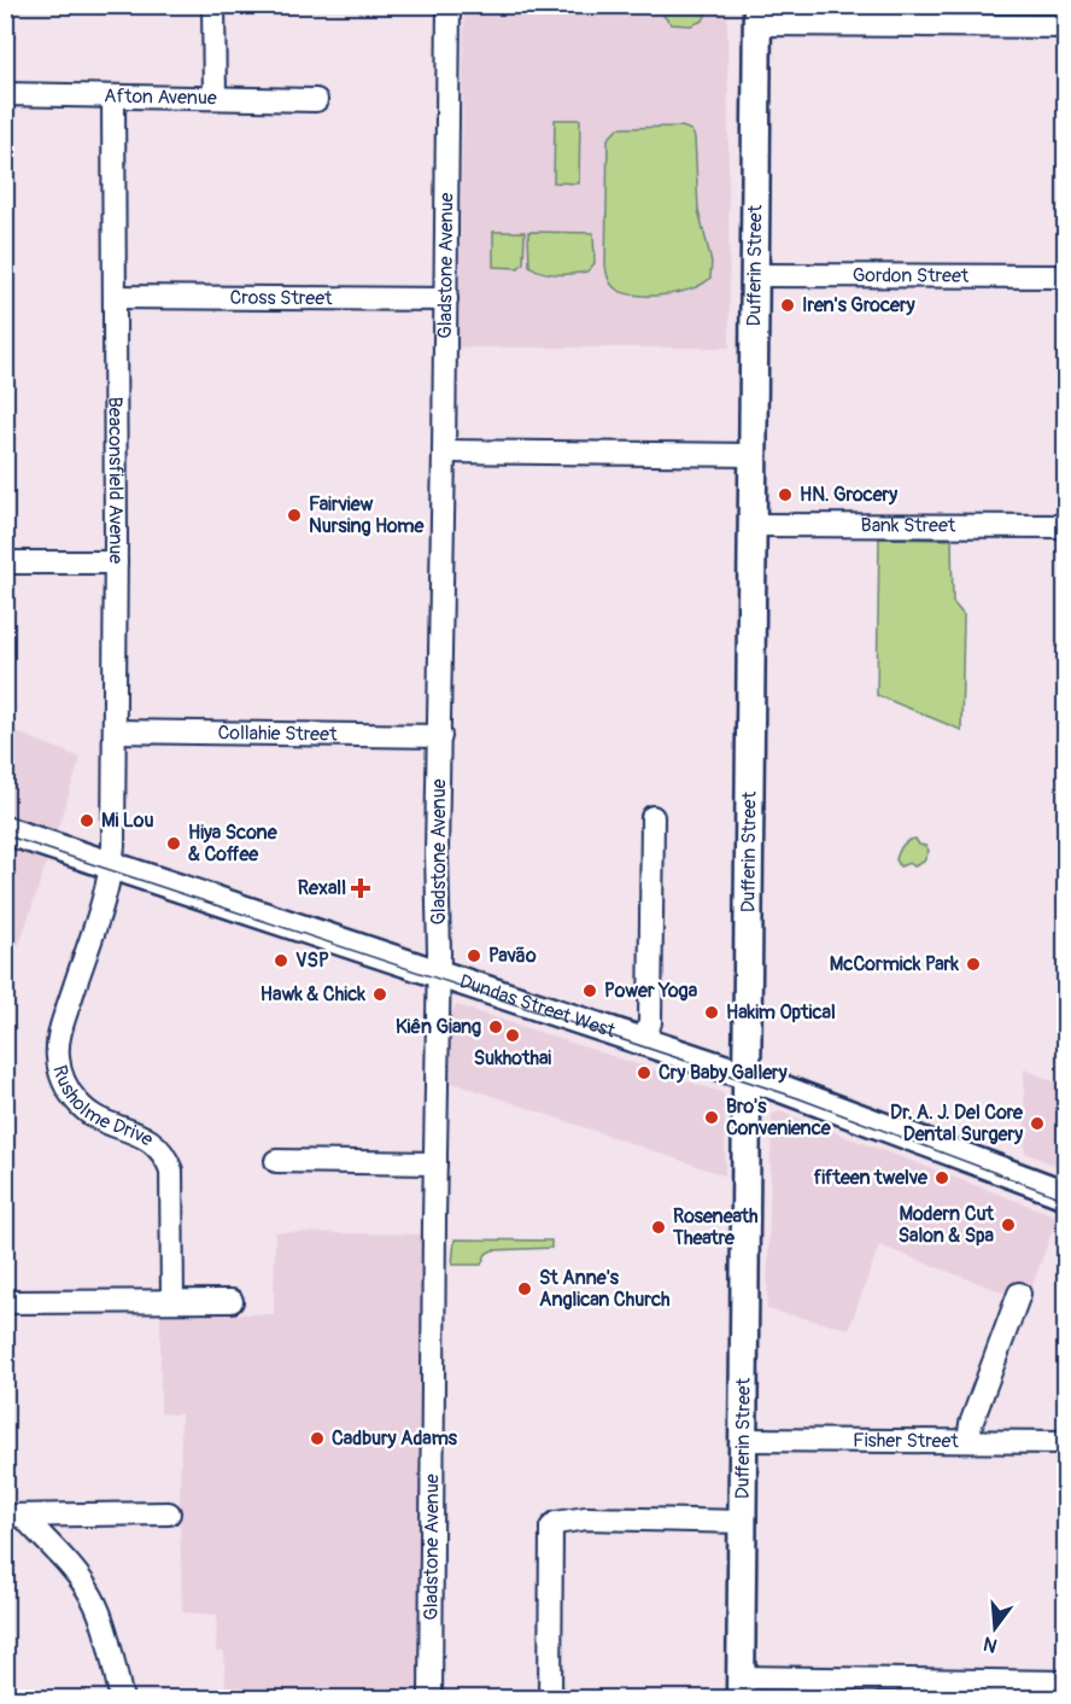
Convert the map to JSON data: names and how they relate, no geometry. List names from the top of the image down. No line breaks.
{"streets":{"main road":["Dufferin Street","Dundas Street West"],"street":["Afton Avenue","Gladstone Avenue","Gordon Street","Cross Street","Beaconsfield Avenue","Bank Street","Collahie Street","Rusholme Drive","Fisher Street"]},"crossings":[["Afton Avenue","Beaconsfield Avenue"],["Gladstone Avenue","Cross Street"],["Gladstone Avenue","Collahie Street"],["Gladstone Avenue","Dundas Street West"],["Dufferin Street","Gordon Street"],["Dufferin Street","Bank Street"],["Dufferin Street","Dundas Street West"],["Dufferin Street","Fisher Street"],["Cross Street","Beaconsfield Avenue"],["Beaconsfield Avenue","Collahie Street"],["Beaconsfield Avenue","Dundas Street West"],["Beaconsfield Avenue","Rusholme Drive"],["Dundas Street West","Rusholme Drive"]],"places":{"other":["Iren's Grocery","HN. Grocery","Fairview Nursing Home","Mi Lou","Hiya Scone & Coffee","Pavão","VSP","McCormick Park","Power Yoga","Hawk & Chick","Hakim Optical","Kiên Giang","Sukhothai","Cry Baby Gallery","Bro's Convenience","Dr. A. J. Del Core Dental Surgery","fifteen twelve","Modern Cut Salon & Spa","Roseneath Theatre","St Anne's Anglican Church","Cadbury Adams"],"health":["Rexall"]},"north":"bottom"}
